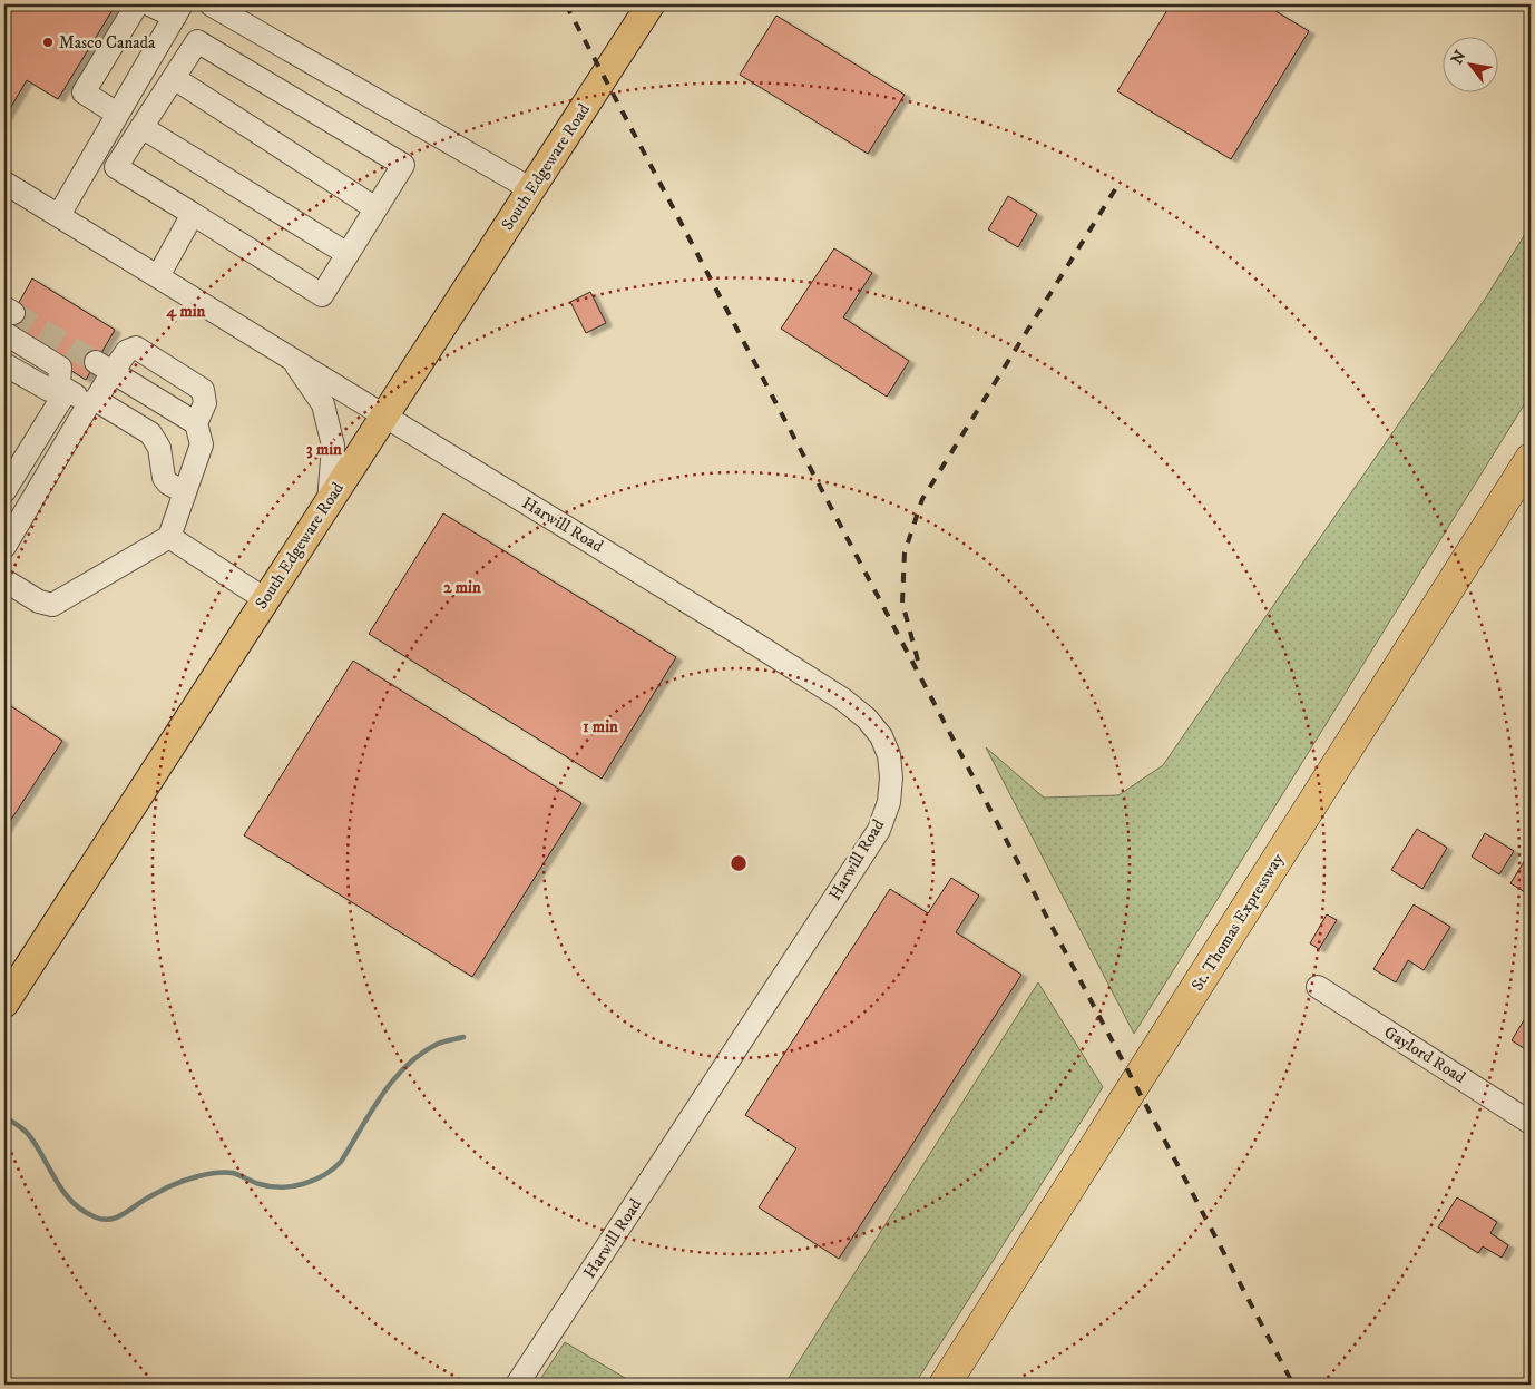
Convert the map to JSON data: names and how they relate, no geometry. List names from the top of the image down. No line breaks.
{"streets":{"highway":["St. Thomas Expressway"],"main road":["South Edgeware Road"],"street":["Harwill Road","Gaylord Road"]},"crossings":[["South Edgeware Road","Harwill Road"]],"places":["Masco Canada"],"north":"top left","rings":["4 min","3 min","2 min","1 min"]}
